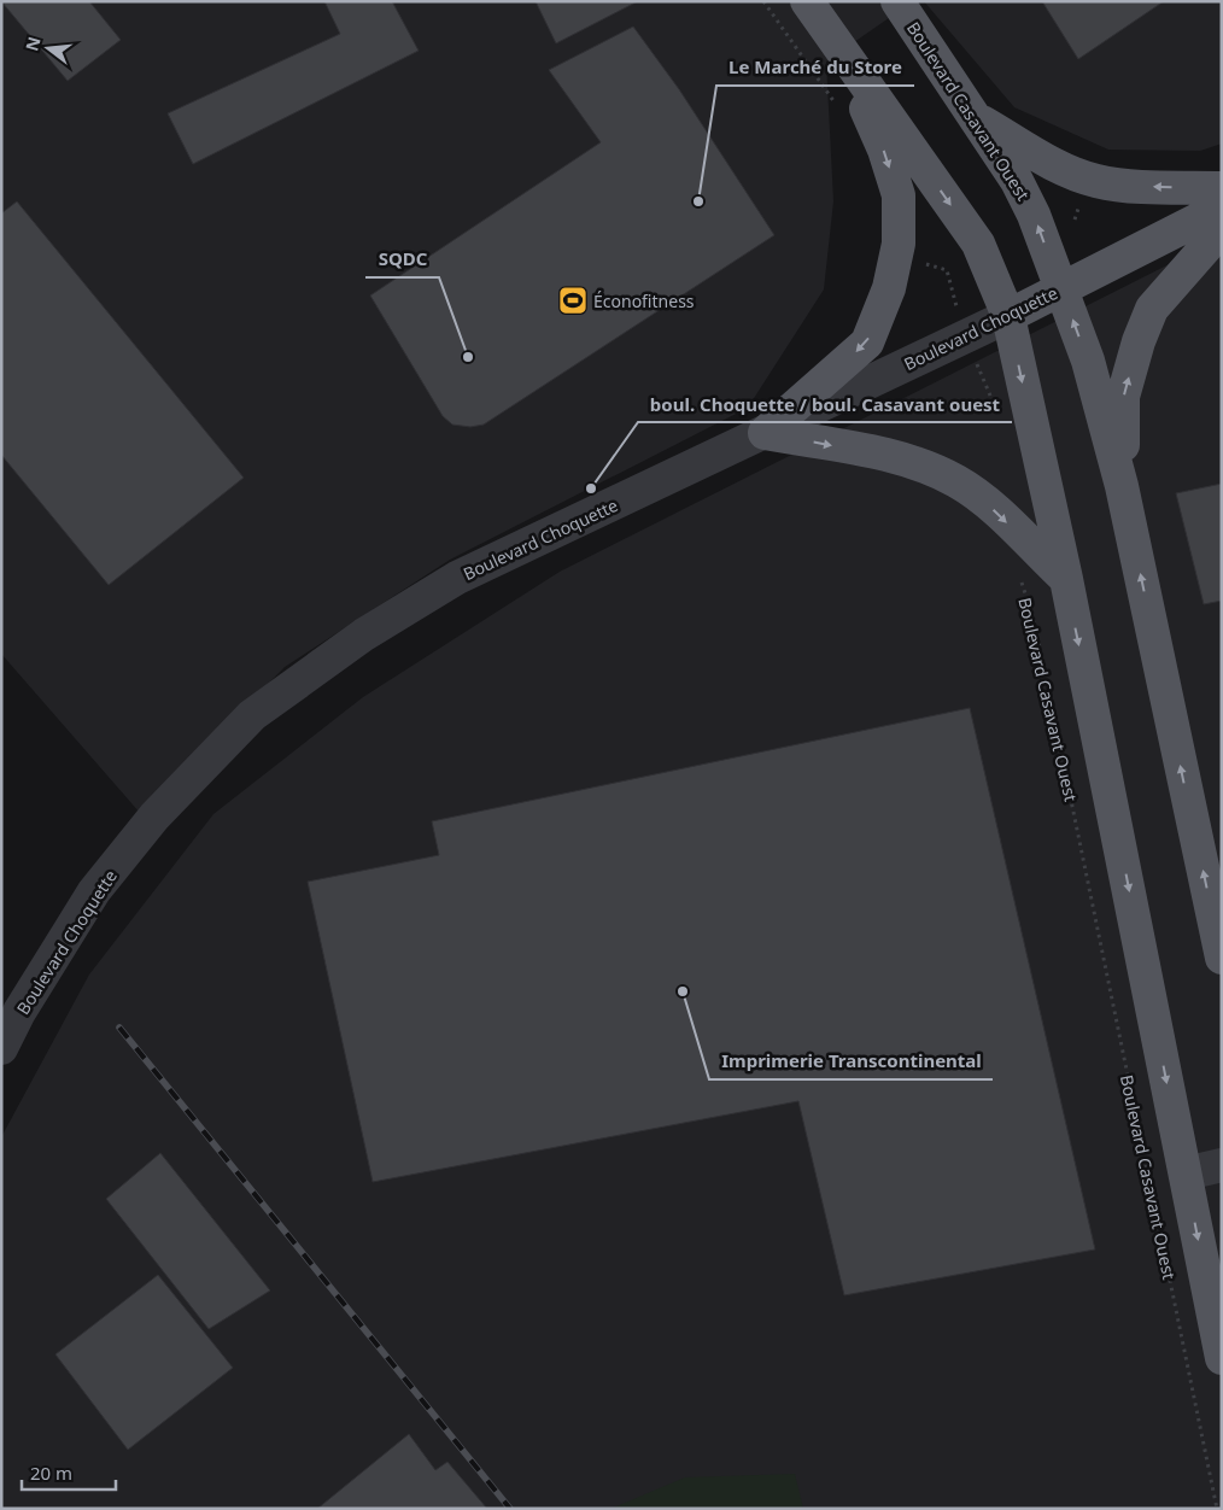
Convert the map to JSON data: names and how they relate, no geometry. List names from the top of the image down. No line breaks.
{"streets":{"main road":["Boulevard Casavant Ouest","Boulevard Choquette"]},"crossings":[["Boulevard Casavant Ouest","Boulevard Choquette"]],"places":{"other":["Le Marché du Store","SQDC","boul. Choquette / boul. Casavant ouest","Imprimerie Transcontinental"],"sports":["Éconofitness"]},"scale_bar":"20 m","north":"left"}
